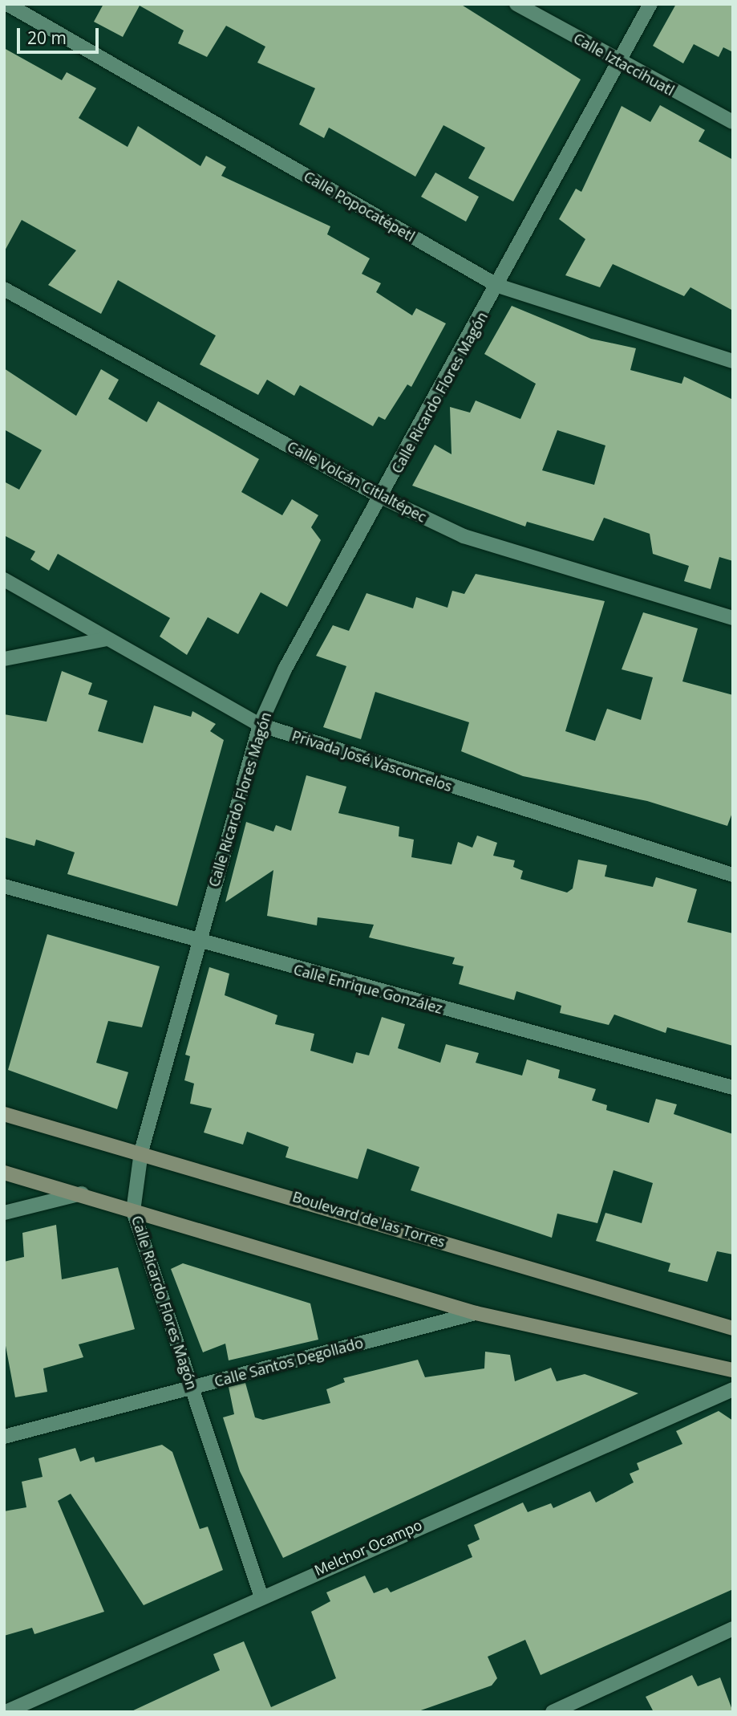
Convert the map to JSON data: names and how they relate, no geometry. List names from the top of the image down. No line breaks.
{"streets":{"street":["Calle Iztaccihuatl","Calle Popocatépetl","Calle Ricardo Flores Magón","Calle Volcán Citlaltépec","Privada José Vasconcelos","Calle Enrique González","Boulevard de las Torres","Calle Santos Degollado","Melchor Ocampo"]},"crossings":[["Calle Iztaccihuatl","Calle Ricardo Flores Magón"],["Calle Popocatépetl","Calle Ricardo Flores Magón"],["Calle Ricardo Flores Magón","Calle Volcán Citlaltépec"],["Calle Ricardo Flores Magón","Privada José Vasconcelos"],["Calle Ricardo Flores Magón","Calle Enrique González"],["Calle Ricardo Flores Magón","Boulevard de las Torres"],["Calle Ricardo Flores Magón","Calle Santos Degollado"],["Calle Ricardo Flores Magón","Melchor Ocampo"]],"scale_bar":"20 m"}
